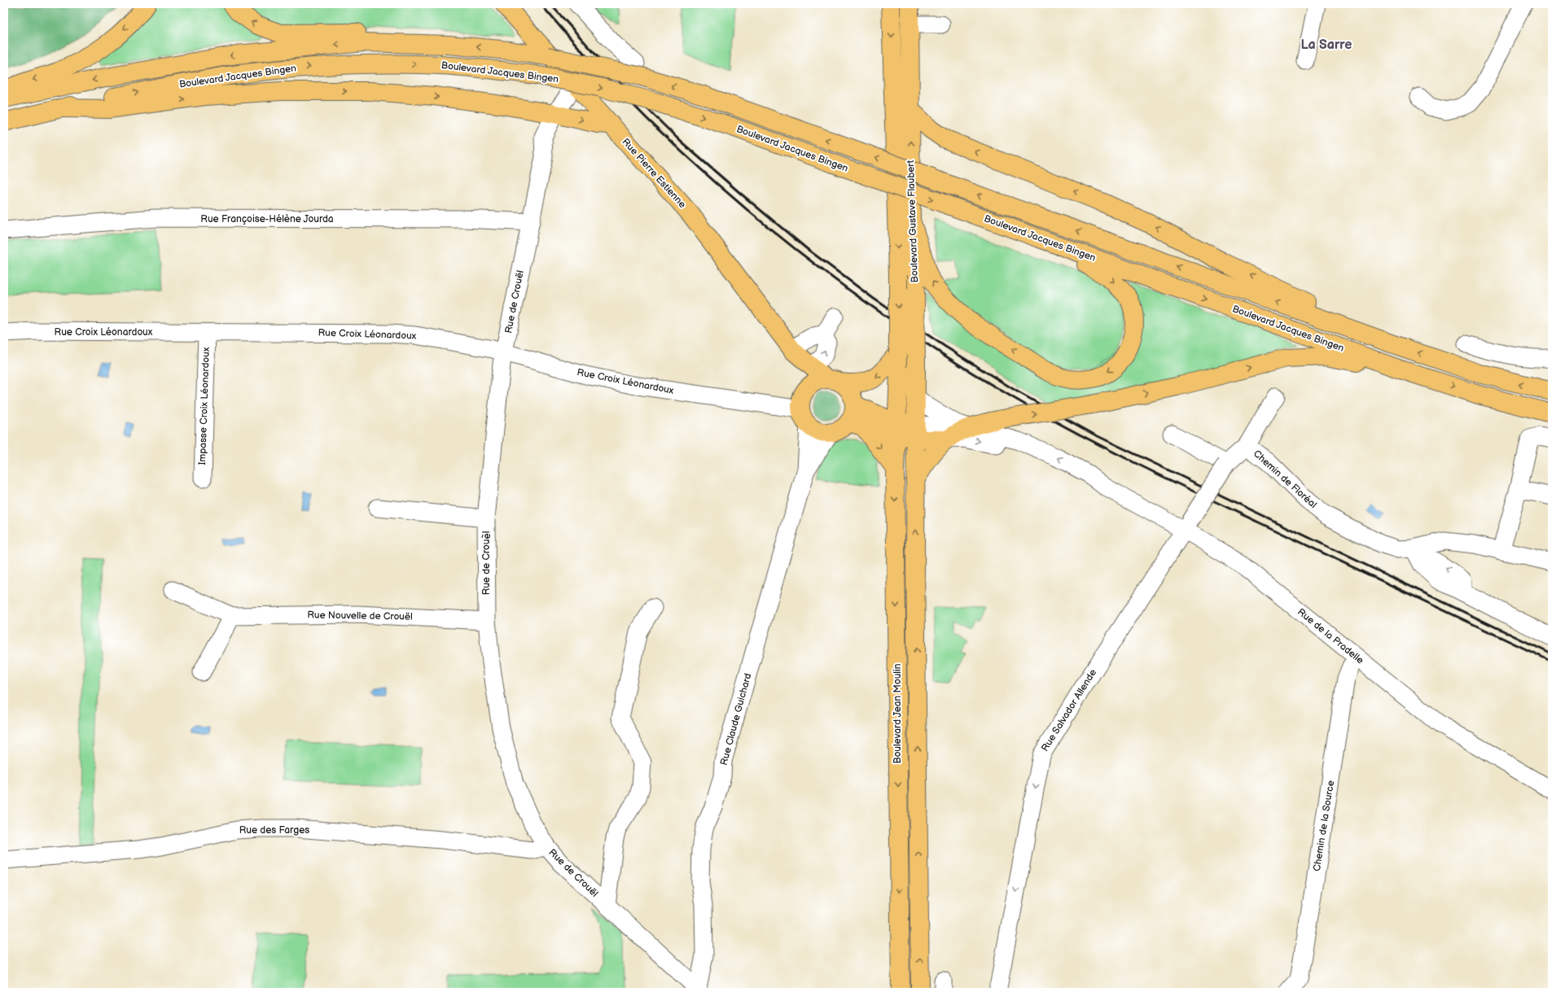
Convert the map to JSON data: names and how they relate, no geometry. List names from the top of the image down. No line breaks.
{"streets":{"main road":["Boulevard Jacques Bingen","Rue Pierre Estienne","Boulevard Gustave Flaubert","Boulevard Jean Moulin"],"street":["Rue Françoise-Hélène Jourda","Rue de Crouël","Rue Croix Léonardoux","Impasse Croix Léonardoux","Chemin de Floréal","Rue Nouvelle de Crouël","Rue de la Pradelle","Rue Salvador Allende","Rue Claude Guichard","Chemin de la Source","Rue des Farges"]},"crossings":[["Rue Pierre Estienne","Rue de Crouël"],["Rue Pierre Estienne","Rue Croix Léonardoux"],["Rue Pierre Estienne","Rue Claude Guichard"],["Rue Françoise-Hélène Jourda","Rue de Crouël"],["Boulevard Gustave Flaubert","Boulevard Jean Moulin"],["Rue de Crouël","Rue Croix Léonardoux"],["Rue de Crouël","Rue Nouvelle de Crouël"],["Rue de Crouël","Rue Claude Guichard"],["Rue de Crouël","Rue des Farges"],["Rue Croix Léonardoux","Impasse Croix Léonardoux"],["Rue Croix Léonardoux","Rue Claude Guichard"],["Chemin de Floréal","Rue de la Pradelle"],["Chemin de Floréal","Rue Salvador Allende"],["Rue de la Pradelle","Rue Salvador Allende"],["Rue de la Pradelle","Chemin de la Source"]],"one_way":["Rue Salvador Allende"],"districts":["La Sarre"]}
